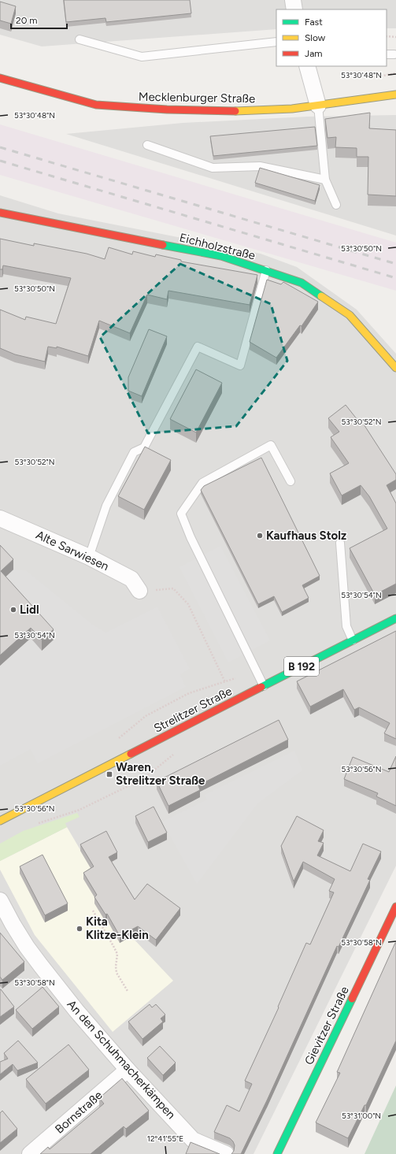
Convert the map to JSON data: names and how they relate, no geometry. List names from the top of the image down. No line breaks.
{"streets":{"street":["Mecklenburger Straße","Eichholzstraße","Alte Sarwiesen","B 192","Strelitzer Straße","Gievitzer Straße","An den Schuhmacherkämpen","Bornstraße"]},"crossings":[["An den Schuhmacherkämpen","Bornstraße"]],"places":{"other":["Kaufhaus Stolz","Lidl","Kita Klitze-Klein"],"transit":["Waren, Strelitzer Straße"]},"legend":["Fast","Slow","Jam"],"scale_bar":"20 m","coordinates":["53°30'48\"N","53°30'50\"N","53°30'52\"N","53°30'54\"N","53°30'56\"N","53°30'58\"N","53°31'00\"N","12°41'55\"E"]}
